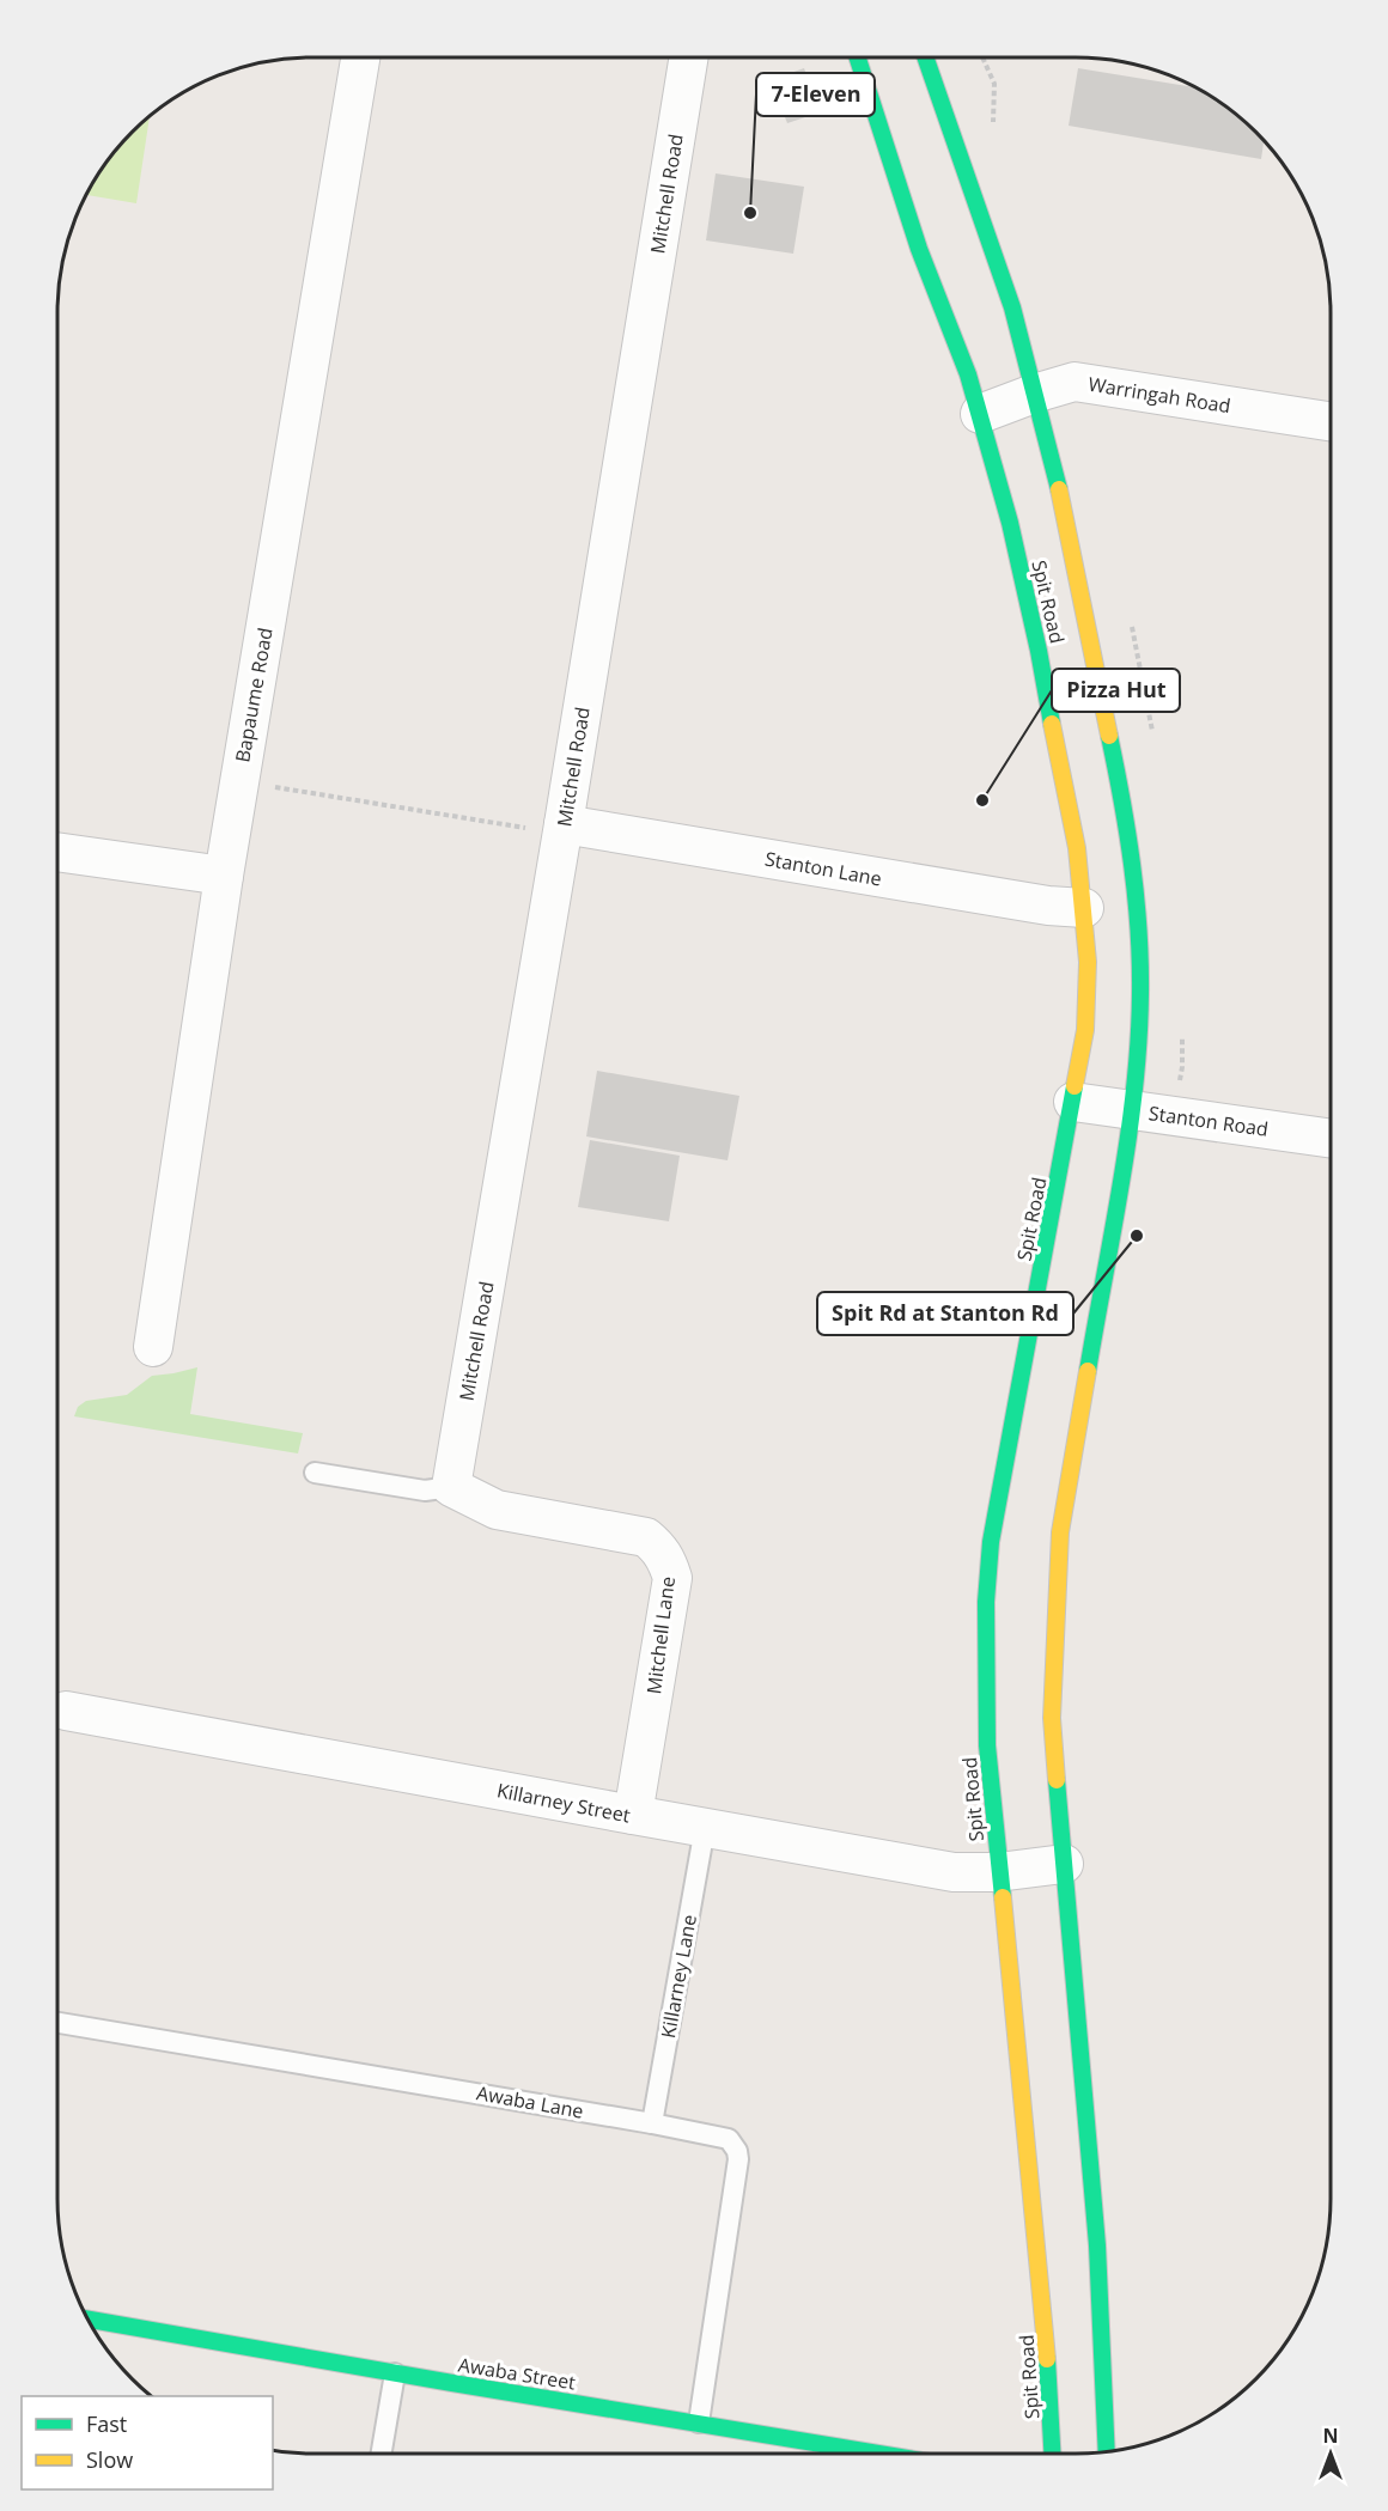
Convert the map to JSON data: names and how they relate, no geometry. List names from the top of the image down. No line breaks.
{"streets":{"main road":["Spit Road","Awaba Street"],"street":["Mitchell Road","Warringah Road","Bapaume Road","Stanton Lane","Stanton Road","Mitchell Lane","Killarney Street"],"lane":["Killarney Lane","Awaba Lane"]},"crossings":[["Mitchell Road","Stanton Lane"],["Mitchell Road","Mitchell Lane"],["Warringah Road","Spit Road"],["Spit Road","Stanton Lane"],["Spit Road","Stanton Road"],["Spit Road","Killarney Street"],["Mitchell Lane","Killarney Street"],["Killarney Street","Killarney Lane"],["Killarney Lane","Awaba Lane"],["Awaba Lane","Awaba Street"]],"places":["7-Eleven","Pizza Hut","Spit Rd at Stanton Rd"],"legend":["Fast","Slow"],"north":"top"}
